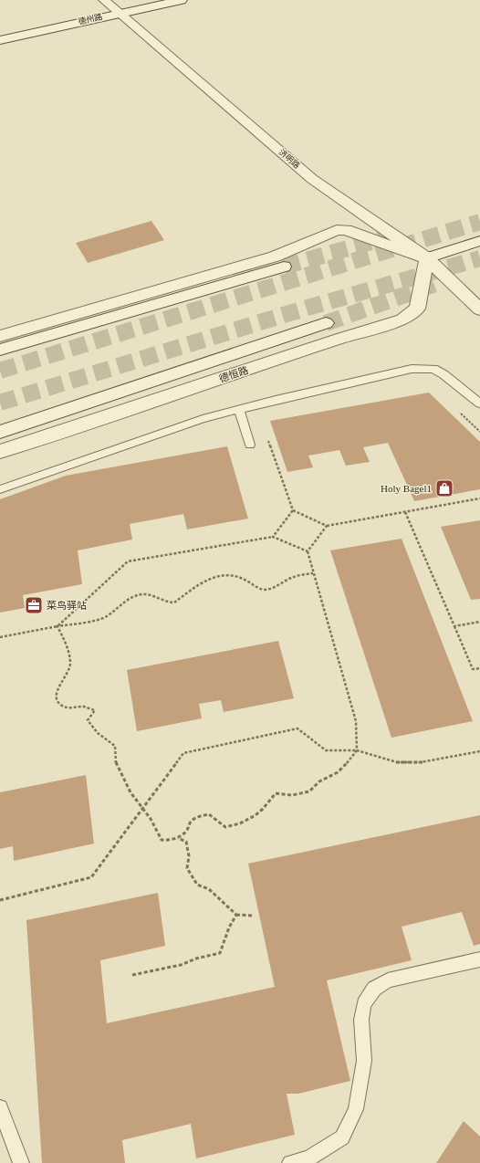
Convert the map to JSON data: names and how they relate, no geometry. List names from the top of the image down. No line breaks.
{"streets":{"street":["德州路","济明路","德恒路"]},"crossings":[["德州路","济明路"],["济明路","德恒路"]],"places":{"shop":["Holy Bagel1"],"office":["菜鸟驿站"]}}
